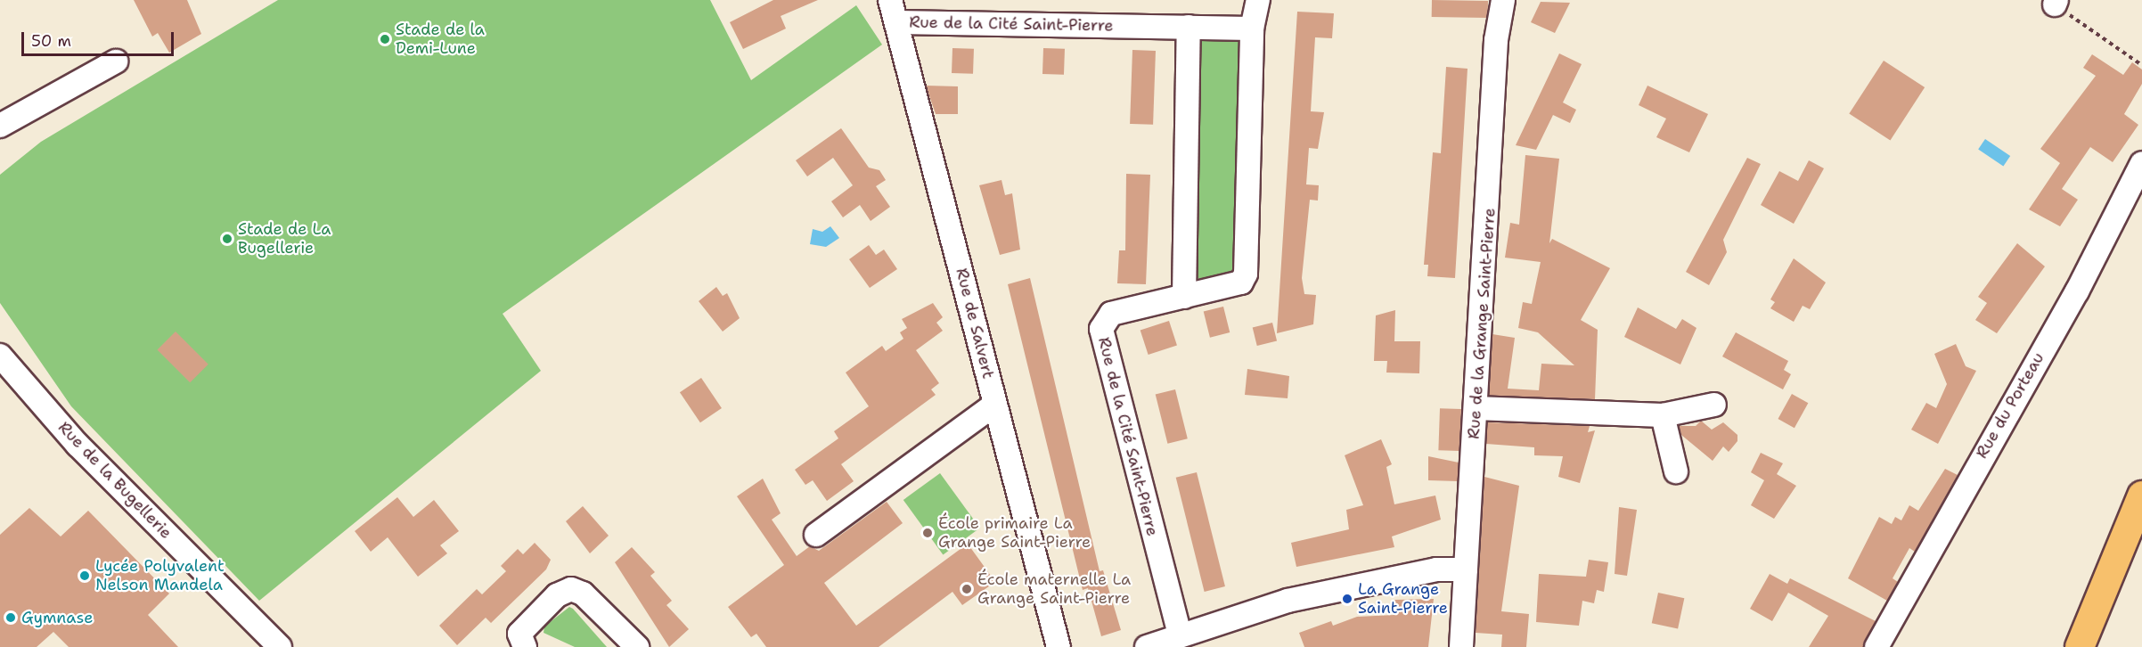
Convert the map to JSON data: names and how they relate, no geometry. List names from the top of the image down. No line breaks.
{"streets":{"street":["Rue de la Cité Saint-Pierre","Rue de Salvert","Rue de la Grange Saint-Pierre","Rue du Porteau","Rue de la Bugellerie"]},"crossings":[["Rue de la Cité Saint-Pierre","Rue de Salvert"]],"places":["Stade de la Demi-Lune","Stade de La Bugellerie","École primaire La Grange Saint-Pierre","Lycée Polyvalent Nelson Mandela","École maternelle La Grange Saint-Pierre","La Grange Saint-Pierre","Gymnase"],"scale_bar":"50 m"}
